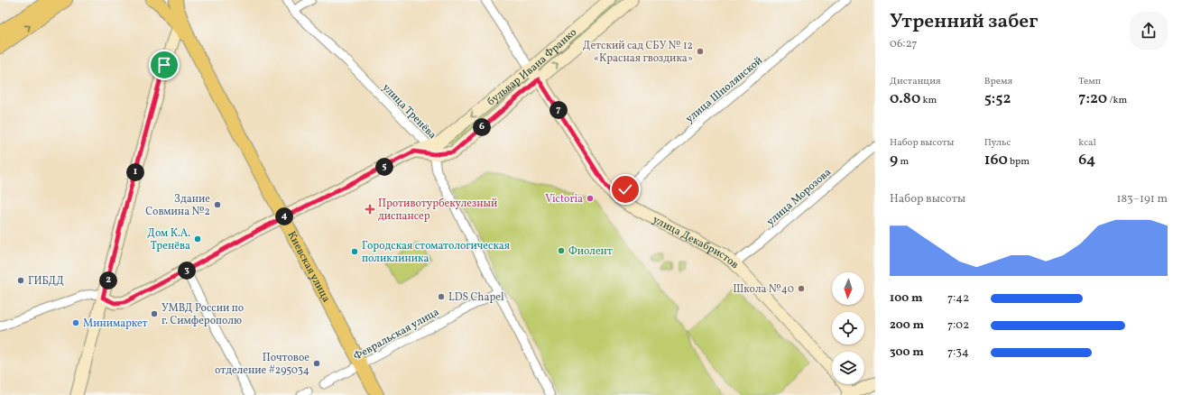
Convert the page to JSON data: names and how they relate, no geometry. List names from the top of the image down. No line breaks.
{"streets":{"main road":["Киевская улица"],"street":["бульвар Ивана Франко","улица Шполянской","улица Тренёва","улица Морозова","улица Декабристов","Февральская улица"]},"crossings":[["бульвар Ивана Франко","улица Тренёва"],["бульвар Ивана Франко","улица Декабристов"],["бульвар Ивана Франко","Киевская улица"],["улица Шполянской","улица Декабристов"],["улица Тренёва","Февральская улица"],["улица Морозова","улица Декабристов"],["Киевская улица","Февральская улица"]],"places":{"other":["Детский сад СБУ № 12 «Красная гвоздика»","Victoria","Здание Совмина №2","Дом К.А. Тренёва","Фиолент","Городская стоматологическая поликлиника","ГИБДД","Школа №40","LDS Chapel","УМВД России по г. Симферополю","Минимаркет","Почтовое отделение #295034"],"health":["Противотурбекулезный диспансер"]},"north":"bottom","page":{"heading":["Утренний забег","06:27"],"stats":[["Дистанция","0.80 km"],["Время","5:52"],["Темп","7:20 /km"],["Набор высоты","9 m"],["Пульс","160 bpm"],["kcal","64"]],"pins":["7","6","5","1","4","3","2"],"chart":["Набор высоты","183–191 m"],"list":[{"name":"100 m","note":"7:42"},{"name":"200 m","note":"7:02"},{"name":"300 m","note":"7:34"}]}}
